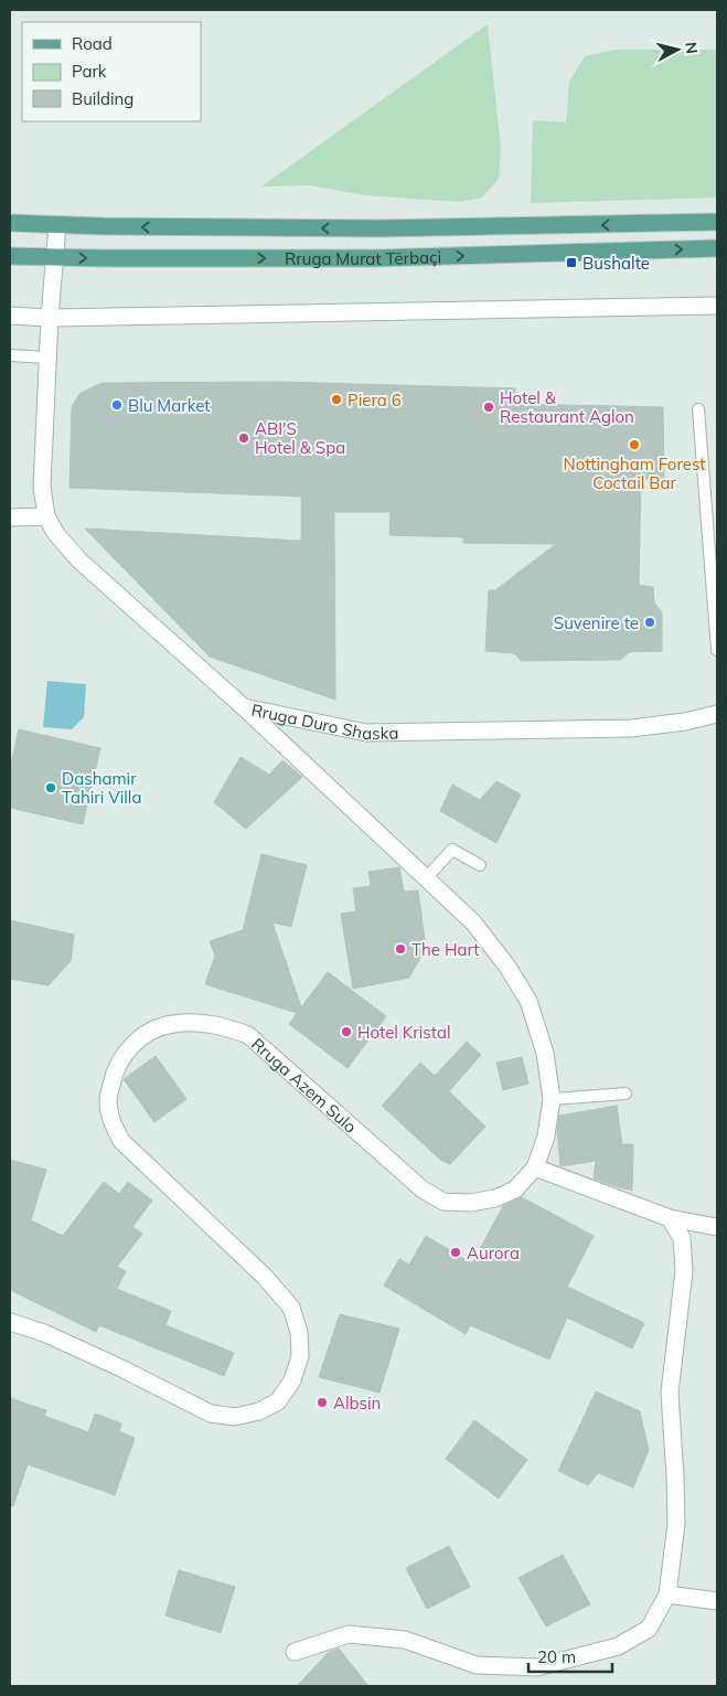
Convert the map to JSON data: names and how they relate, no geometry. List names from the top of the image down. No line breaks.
{"streets":{"main road":["Rruga Murat Tërbaçi"],"street":["Rruga Duro Shaska","Rruga Azem Sulo"]},"crossings":[["Rruga Duro Shaska","Rruga Azem Sulo"]],"places":{"transit":["Bushalte"],"other":["Piera 6","Blu Market","Hotel & Restaurant Aglon","ABI'S Hotel & Spa","Nottingham Forest Coctail Bar","Suvenire te","Dashamir Tahiri Villa","The Hart","Hotel Kristal","Aurora","Albsin"]},"legend":["Road","Park","Building"],"scale_bar":"20 m","north":"right"}
